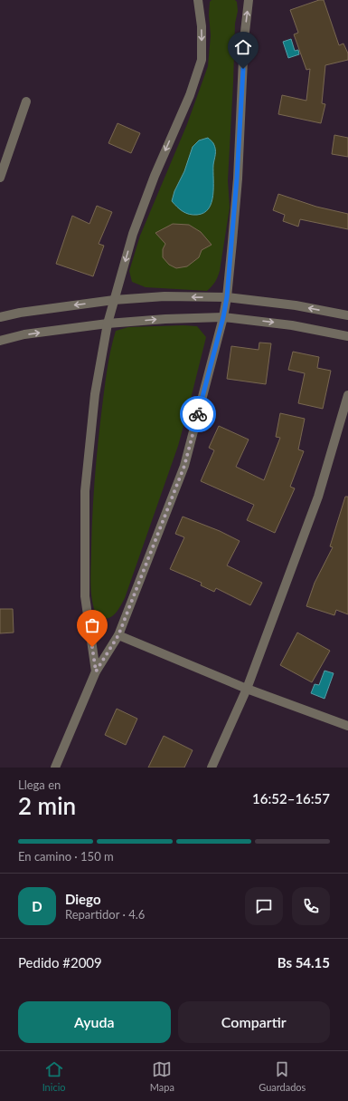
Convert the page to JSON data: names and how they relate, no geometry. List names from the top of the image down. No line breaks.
{"page":{"heading":["2 min","Llega en","16:52–16:57"],"panel":["Diego","Repartidor · 4.6","Pedido #2009","Bs 54.15"],"bar":"En camino · 150 m","round":"D","buttons":["Ayuda","Compartir"],"tabs":["Inicio","Mapa","Guardados"]}}
